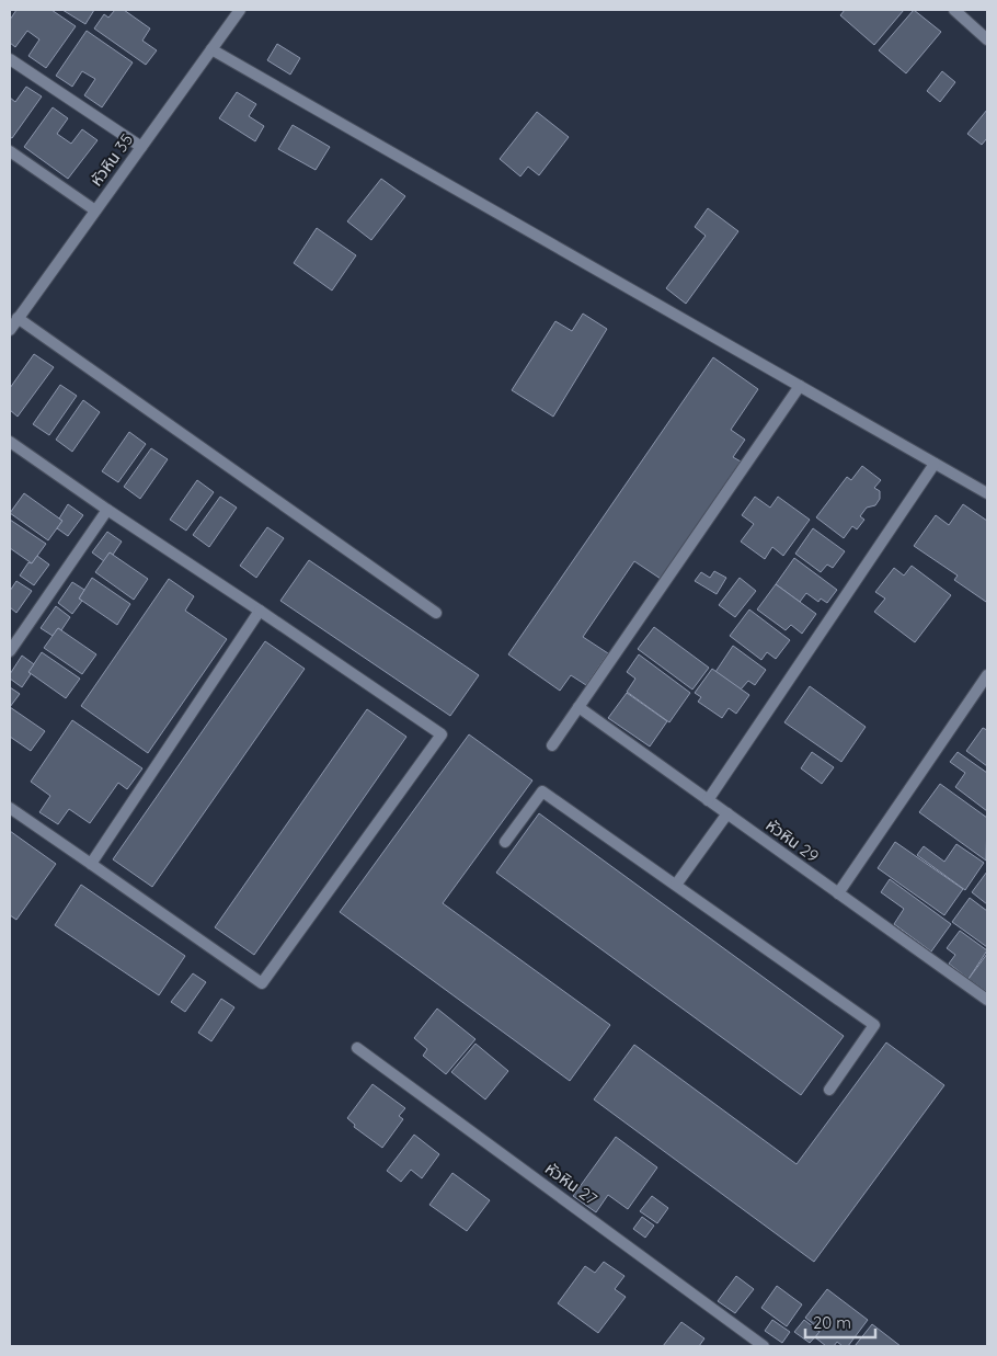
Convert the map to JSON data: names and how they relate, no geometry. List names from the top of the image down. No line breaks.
{"streets":{"street":["หัวหิน 35","หัวหิน 29","หัวหิน 27"]},"scale_bar":"20 m"}
